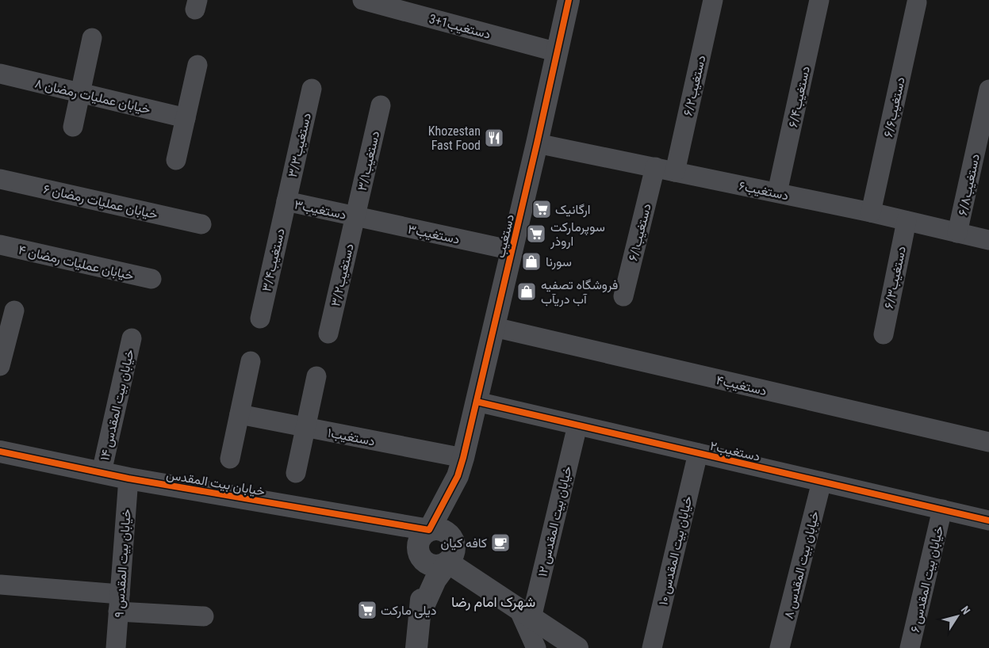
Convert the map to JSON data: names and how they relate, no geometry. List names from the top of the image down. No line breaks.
{"streets":{"street":["3+1دستغیب","دستغیب۶/۲","خیابان عملیات رمضان ۸","دستغیب۶/۴","دستغیب۶/۶","۳/۳دستغیب","۳/۱دستغیب","دستغیب۶/۸","دستغیب۶","خیابان عملیات رمضان ۶","۳دستغیب","دستغیب۶/۱","دستغیب۳","دستغیب","۳/۴دستغیب","خیابان عملیات رمضان ۴","۳/۲دستغیب","دستغیب۶/۳","دستغیب۴","خیابان بیت المقدس ۱۴","دستغیب۱","۲دستغیب","خیابان بیت المقدس","خیابان بیت المقدس ۱۲","خیابان بیت المقدس ۱۰","خیابان بیت المقدس ۹","خیابان بیت المقدس ۸","خیابان بیت المقدس ۶"]},"crossings":[["3+1دستغیب","دستغیب"],["دستغیب۶/۲","دستغیب۶"],["دستغیب۶/۴","دستغیب۶"],["دستغیب۶/۶","دستغیب۶"],["۳/۳دستغیب","۳دستغیب"],["۳/۳دستغیب","۳/۴دستغیب"],["۳/۱دستغیب","۳دستغیب"],["۳/۱دستغیب","دستغیب۳"],["۳/۱دستغیب","۳/۲دستغیب"],["دستغیب۶/۸","دستغیب۶"],["دستغیب۶","دستغیب۶/۱"],["دستغیب۶","دستغیب"],["دستغیب۶","دستغیب۶/۳"],["۳دستغیب","دستغیب۳"],["۳دستغیب","۳/۴دستغیب"],["۳دستغیب","۳/۲دستغیب"],["دستغیب۳","دستغیب"],["دستغیب۳","۳/۲دستغیب"],["دستغیب","دستغیب۴"],["دستغیب","دستغیب۱"],["دستغیب","۲دستغیب"],["دستغیب","خیابان بیت المقدس"],["خیابان بیت المقدس ۱۴","خیابان بیت المقدس"],["۲دستغیب","خیابان بیت المقدس ۱۲"],["۲دستغیب","خیابان بیت المقدس ۱۰"],["۲دستغیب","خیابان بیت المقدس ۸"],["۲دستغیب","خیابان بیت المقدس ۶"],["خیابان بیت المقدس","خیابان بیت المقدس ۹"]],"districts":["شهرک امام رضا"],"places":{"restaurant":["Khozestan Fast Food"],"supermarket":["ارگانیک","سوپرمارکت اروذر","دیلی مارکت"],"shop":["سورنا","فروشگاه تصفیه آب دریآب"],"cafe":["کافه کیان"]},"north":"top right"}
